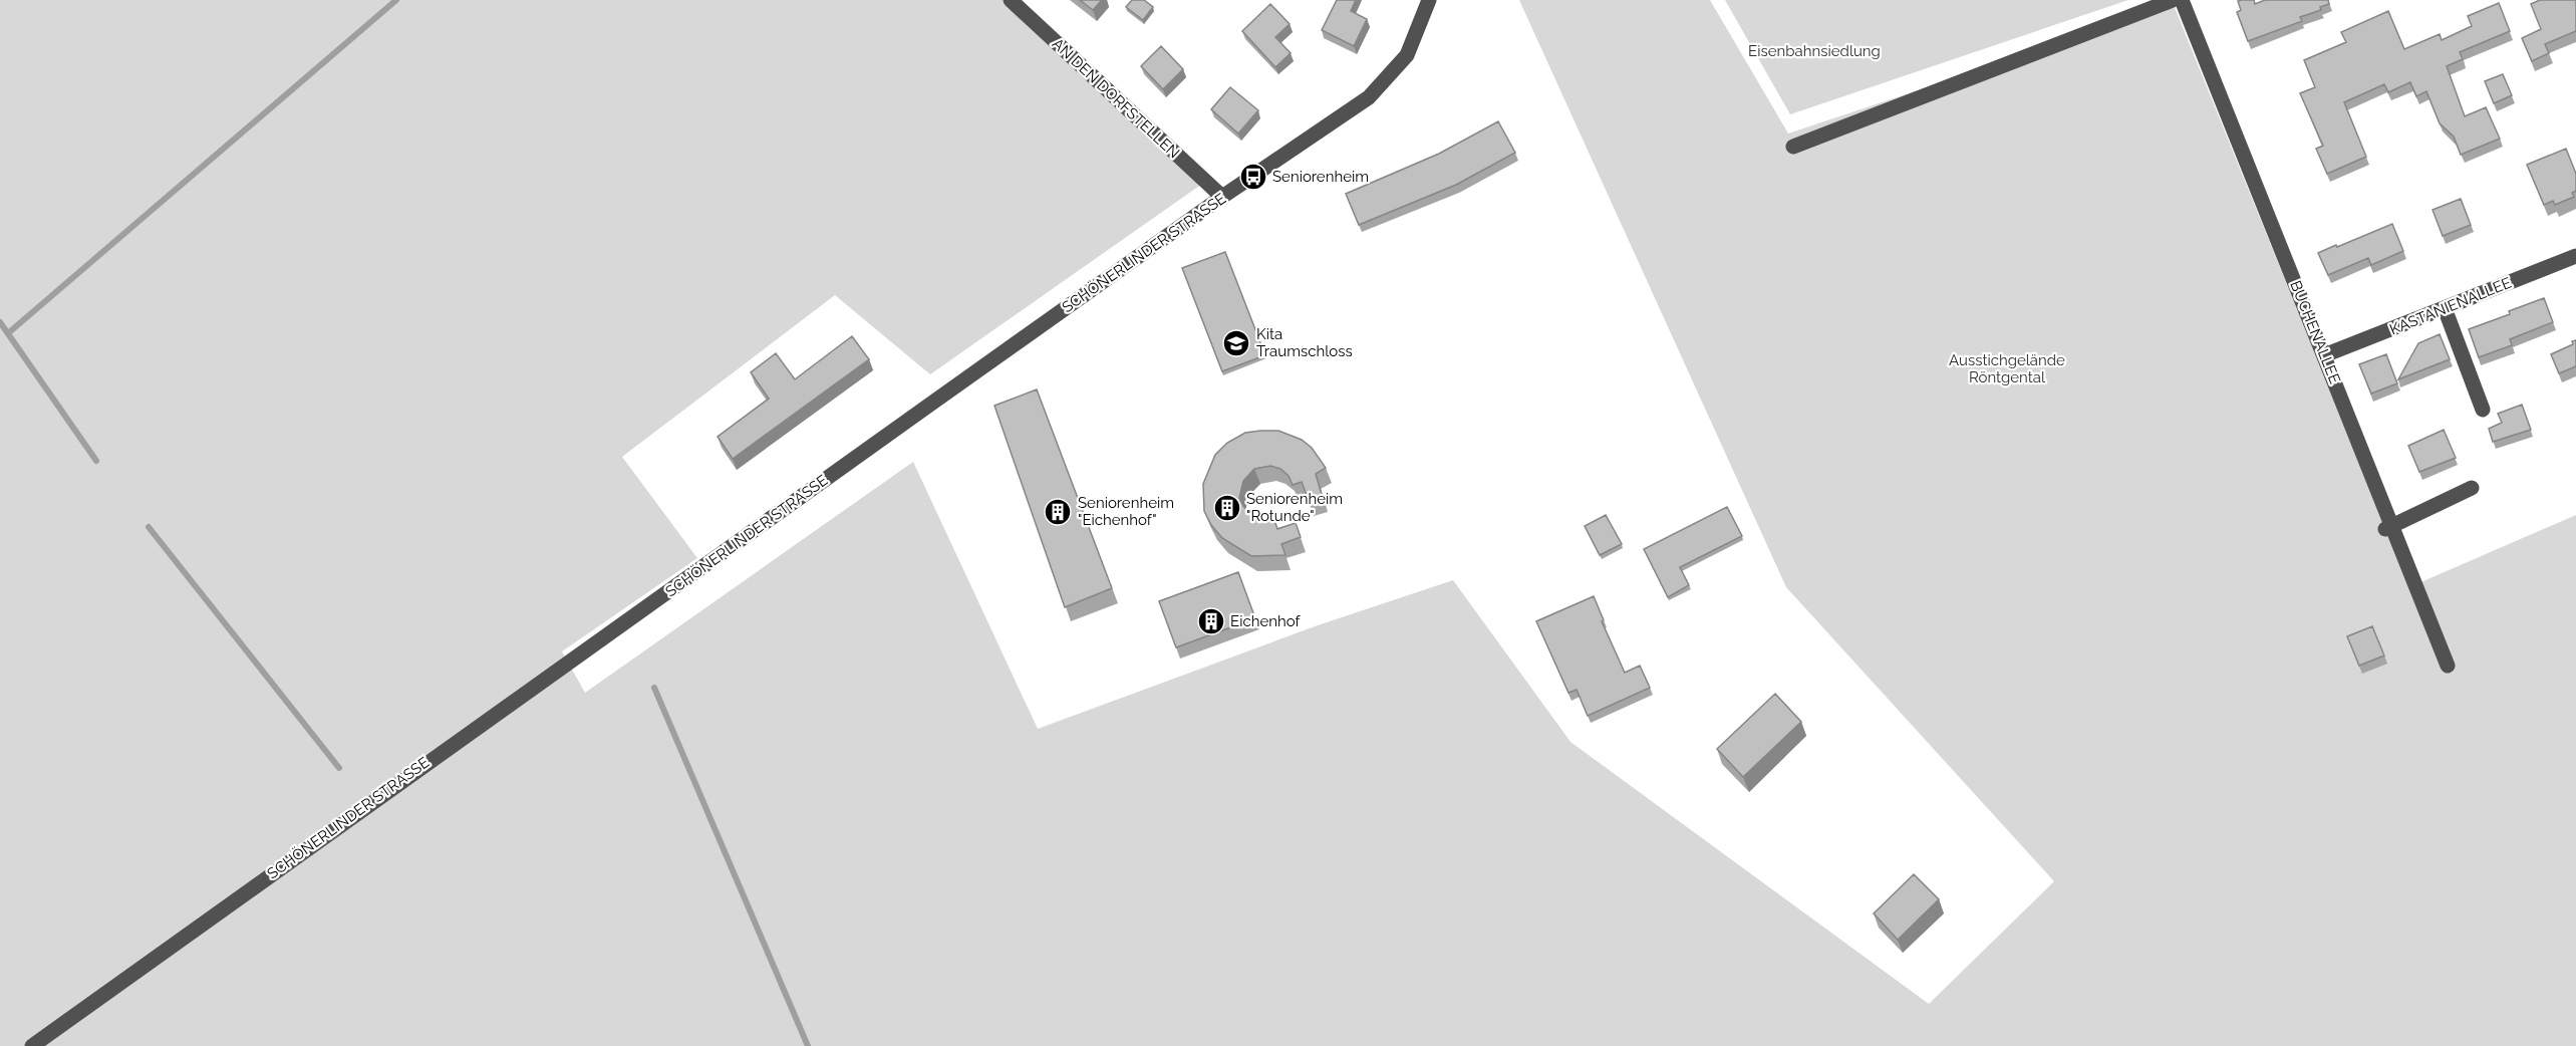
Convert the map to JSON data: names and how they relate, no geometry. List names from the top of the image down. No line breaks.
{"streets":{"street":["AN DEN DORFSTELLEN","SCHÖNERLINDER STRASSE","KASTANIENALLEE","BUCHENALLEE"]},"crossings":[["AN DEN DORFSTELLEN","SCHÖNERLINDER STRASSE"],["KASTANIENALLEE","BUCHENALLEE"]],"parks":["Eisenbahnsiedlung","Ausstichgelände Röntgental"],"places":{"bus stop":["Seniorenheim"],"school or university":["Kita Traumschloss"],"building":["Seniorenheim \"Rotunde\"","Seniorenheim \"Eichenhof\"","Eichenhof"]}}
